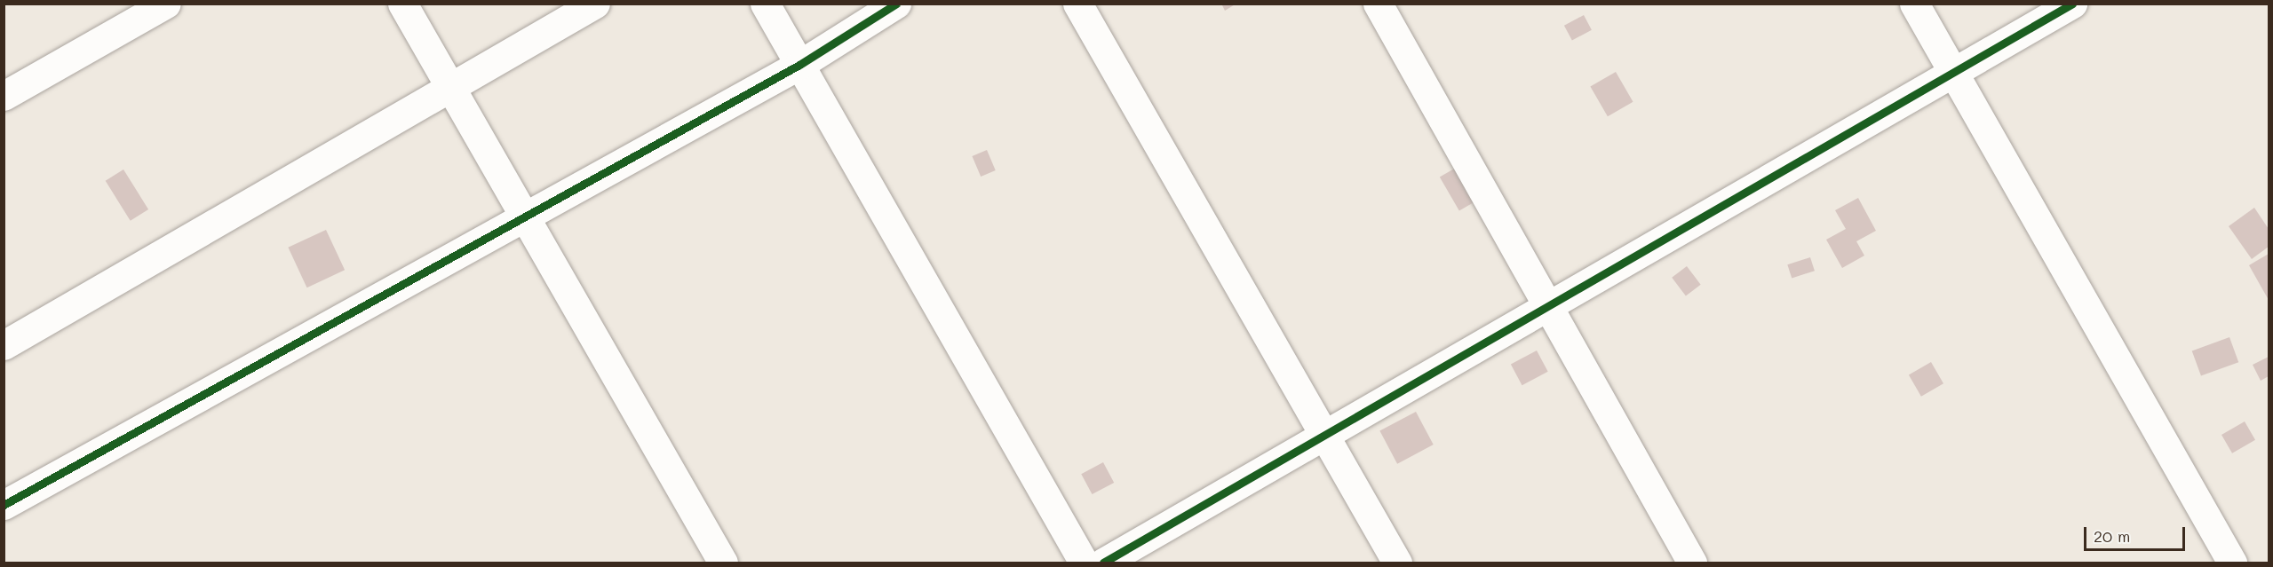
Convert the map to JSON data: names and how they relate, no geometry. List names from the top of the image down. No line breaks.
{"scale_bar":"20 m"}
